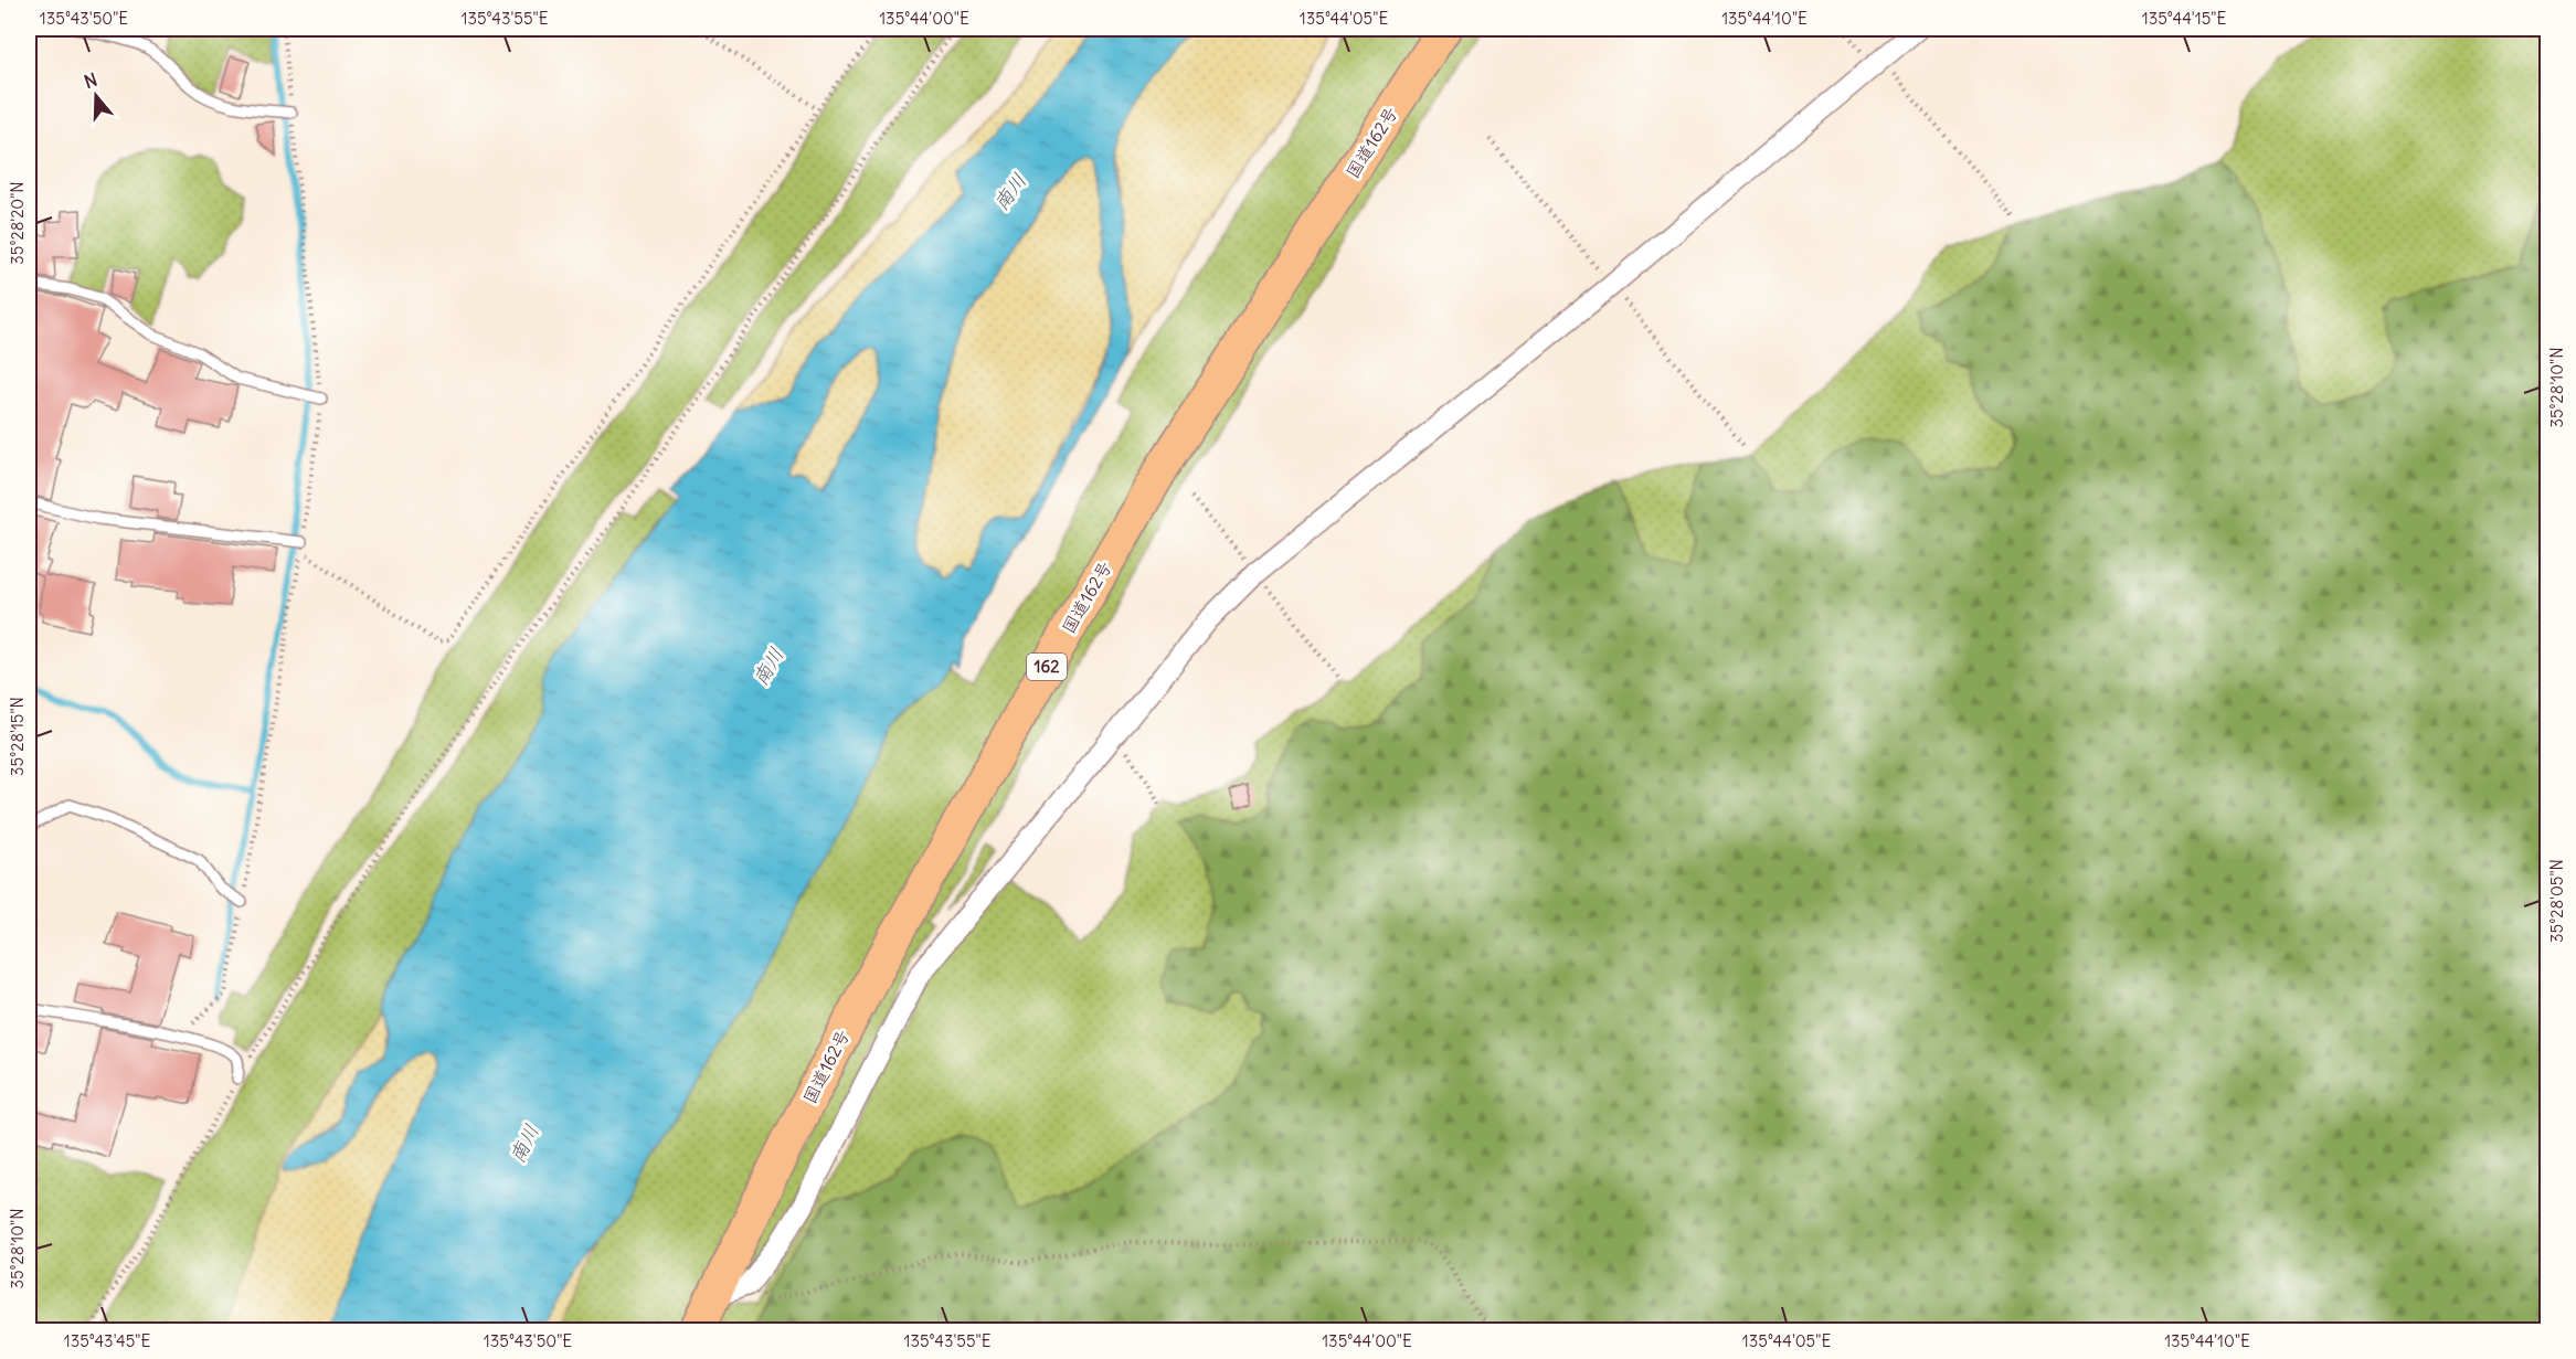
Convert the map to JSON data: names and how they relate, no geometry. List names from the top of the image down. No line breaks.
{"streets":{"highway":["国道162号","162"]},"water":["南川"],"north":"top","coordinates":["135°43'50\"E","135°43'55\"E","135°44'00\"E","135°44'05\"E","135°44'10\"E","135°44'15\"E","35°28'20\"N","35°28'10\"N","35°28'15\"N","35°28'05\"N","135°43'45\"E"]}
